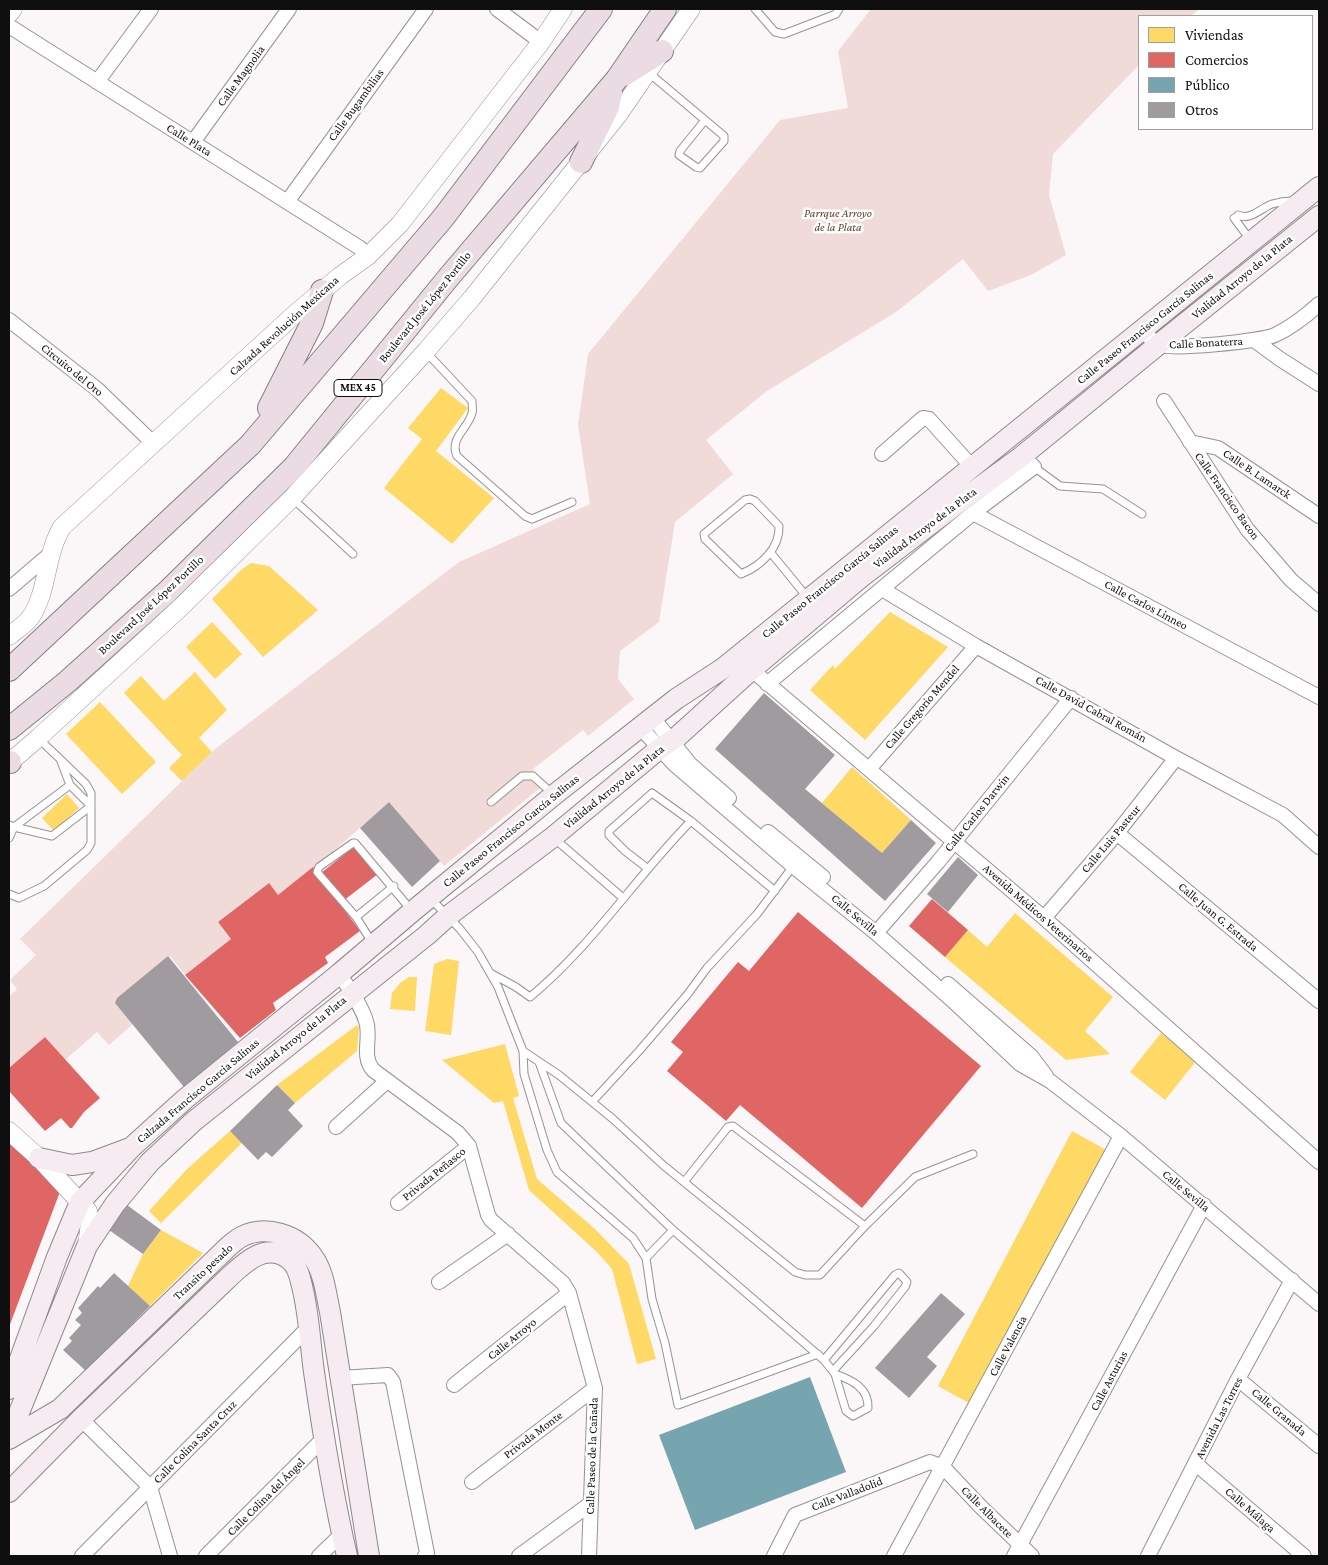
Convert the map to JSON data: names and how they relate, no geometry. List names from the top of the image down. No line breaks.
{"streets":{"main road":["Vialidad Arroyo de la Plata","Boulevard José López Portillo","Calle Paseo Francisco García Salinas","MEX 45","Calzada Francisco Garcia Salinas","Transito pesado"],"street":["Calle Magnolia","Calle Bugambilias","Calle Plata","Calzada Revolución Mexicana","Calle Bonaterra","Circuito del Oro","Calle B. Lamarck","Calle Francisco Bacon","Calle Carlos Linneo","Calle Gregorio Mendel","Calle David Cabral Román","Calle Carlos Darwin","Calle Luis Pasteur","Avenida Médicos Veterinarios","Calle Sevilla","Calle Juan G. Estrada","Privada Peñasco","Calle Arroyo","Calle Valencia","Calle Asturias","Calle Granada","Avenida Las Torres","Privada Monte","Calle Colina Santa Cruz","Calle Paseo de la Cañada","Calle Valladolid","Calle Colina del Ángel","Calle Málaga","Calle Albacete"]},"crossings":[["Calle Magnolia","Calle Plata"],["Calle Bugambilias","Calle Plata"],["Calle Plata","Calzada Revolución Mexicana"],["Vialidad Arroyo de la Plata","Calle Paseo Francisco García Salinas"],["Vialidad Arroyo de la Plata","Calle Bonaterra"],["Vialidad Arroyo de la Plata","Avenida Médicos Veterinarios"],["Vialidad Arroyo de la Plata","Calle Sevilla"],["Vialidad Arroyo de la Plata","Transito pesado"],["Vialidad Arroyo de la Plata","Calle Paseo de la Cañada"],["Calzada Revolución Mexicana","Circuito del Oro"],["Calle Paseo Francisco García Salinas","Avenida Médicos Veterinarios"],["Calle Paseo Francisco García Salinas","Calle Sevilla"],["Calle Paseo Francisco García Salinas","Calzada Francisco Garcia Salinas"],["Calle Paseo Francisco García Salinas","Calle Paseo de la Cañada"],["Calle B. Lamarck","Calle Francisco Bacon"],["Calle Gregorio Mendel","Calle David Cabral Román"],["Calle Gregorio Mendel","Avenida Médicos Veterinarios"],["Calle David Cabral Román","Calle Carlos Darwin"],["Calle David Cabral Román","Calle Luis Pasteur"],["Calle Carlos Darwin","Avenida Médicos Veterinarios"],["Calle Carlos Darwin","Calle Sevilla"],["Calle Luis Pasteur","Avenida Médicos Veterinarios"],["Calle Luis Pasteur","Calle Juan G. Estrada"],["Calle Sevilla","Calle Valencia"],["Calle Sevilla","Calle Asturias"],["Calle Sevilla","Avenida Las Torres"],["Calzada Francisco Garcia Salinas","Calle Paseo de la Cañada"],["Privada Peñasco","Calle Paseo de la Cañada"],["Transito pesado","Calle Colina Santa Cruz"],["Transito pesado","Calle Colina del Ángel"],["Calle Arroyo","Calle Paseo de la Cañada"],["Calle Valencia","Calle Valladolid"],["Calle Valencia","Calle Albacete"],["Calle Asturias","Calle Albacete"],["Calle Granada","Avenida Las Torres"],["Avenida Las Torres","Calle Málaga"],["Privada Monte","Calle Paseo de la Cañada"],["Calle Valladolid","Calle Albacete"]],"parks":["Parrque Arroyo de la Plata"],"legend":["Viviendas","Comercios","Público","Otros"]}
